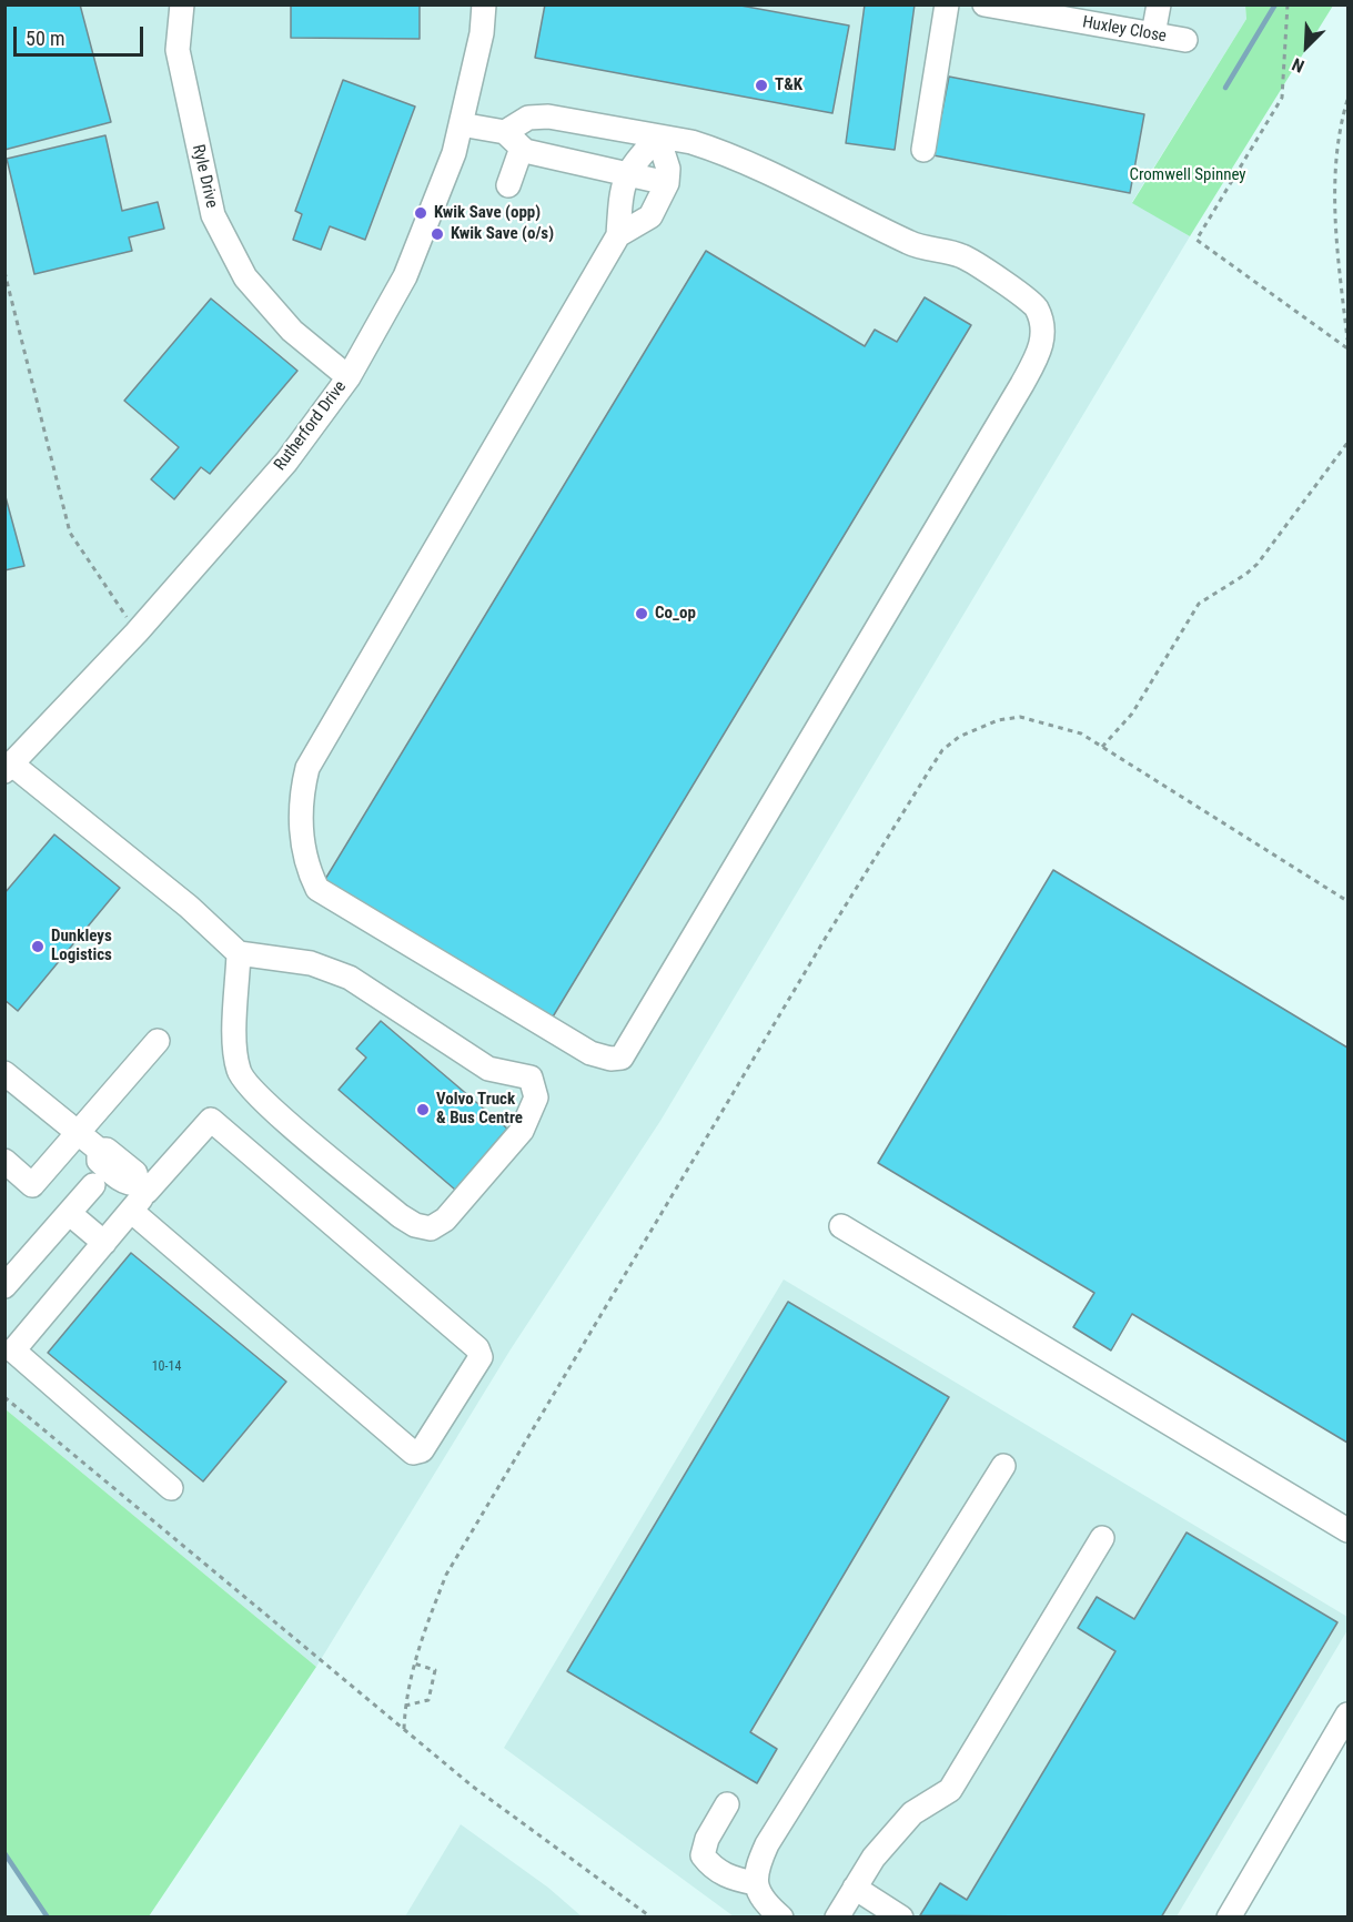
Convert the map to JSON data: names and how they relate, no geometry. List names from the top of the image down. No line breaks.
{"streets":{"street":["Huxley Close","Ryle Drive","Rutherford Drive"]},"crossings":[["Ryle Drive","Rutherford Drive"]],"parks":["Cromwell Spinney"],"places":["T&K","Kwik Save (opp)","Kwik Save (o/s)","Co_op","Dunkleys Logistics","Volvo Truck & Bus Centre"],"house_numbers":["10-14"],"scale_bar":"50 m","north":"bottom left"}
